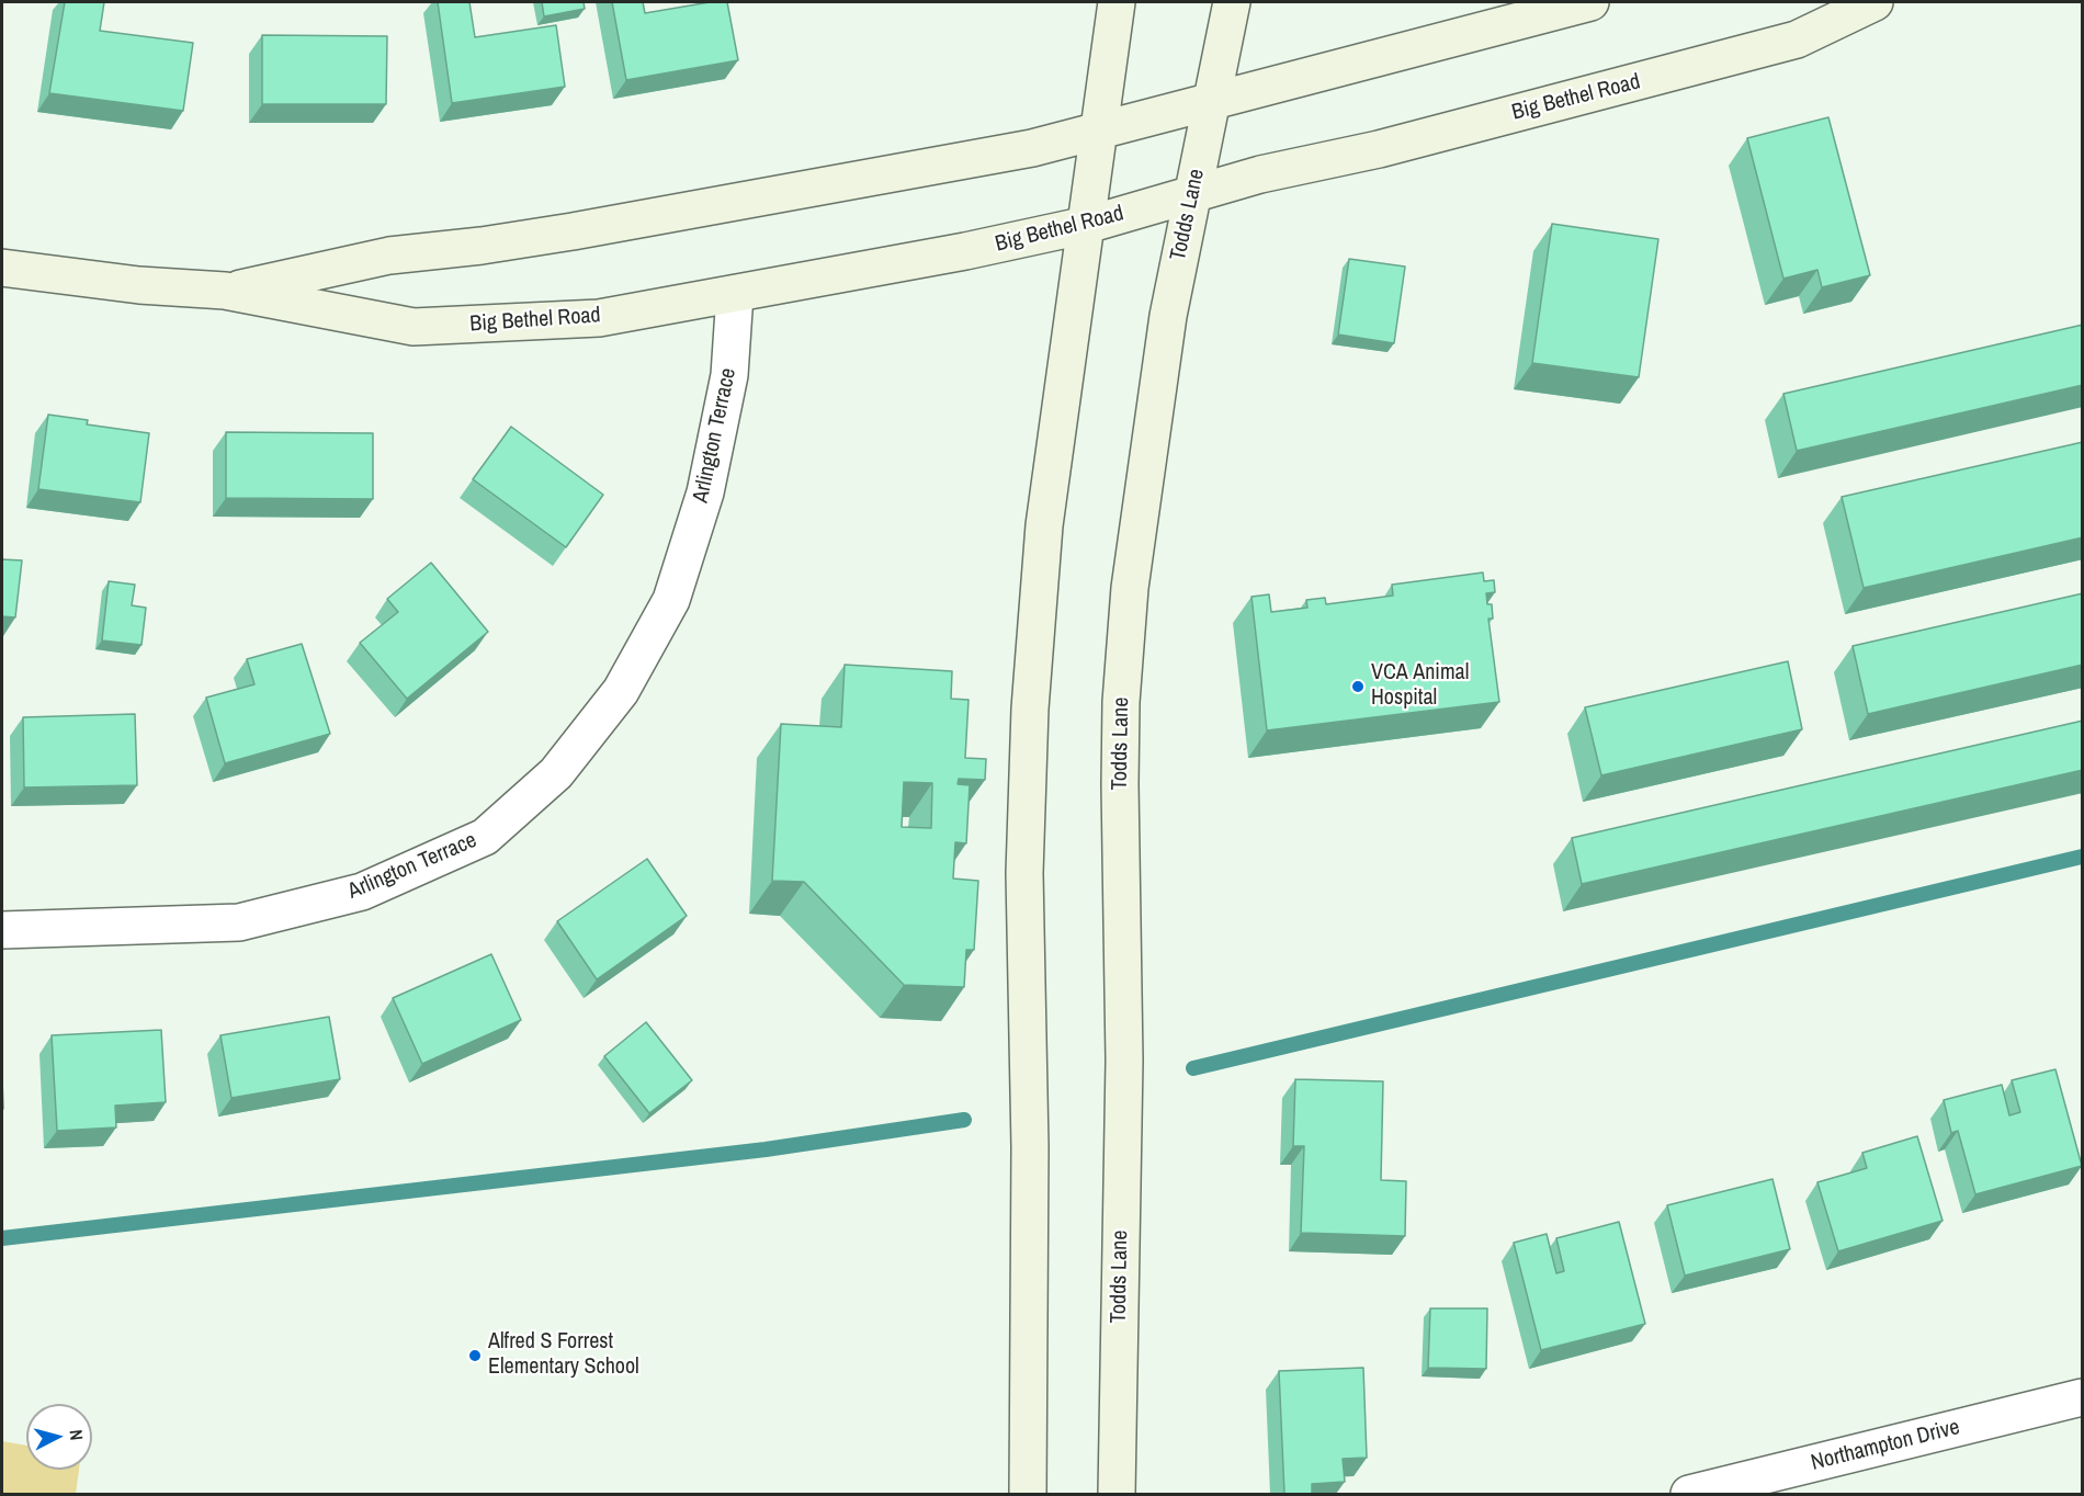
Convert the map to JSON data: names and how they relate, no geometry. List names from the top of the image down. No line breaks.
{"streets":{"main road":["Big Bethel Road","Todds Lane"],"street":["Arlington Terrace","Northampton Drive"]},"crossings":[["Big Bethel Road","Todds Lane"],["Big Bethel Road","Arlington Terrace"]],"places":["VCA Animal Hospital","Alfred S Forrest Elementary School"],"north":"right"}
